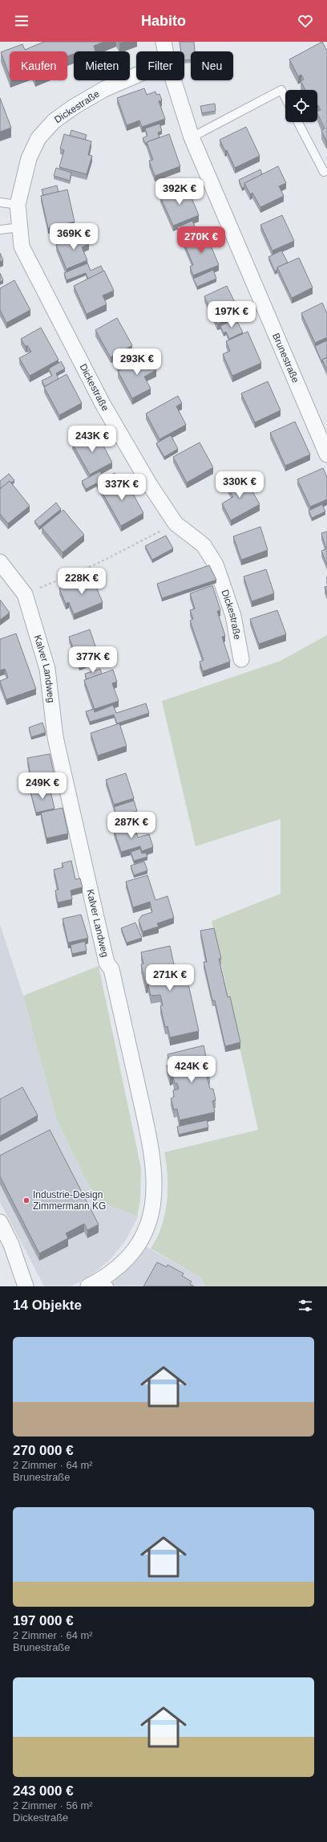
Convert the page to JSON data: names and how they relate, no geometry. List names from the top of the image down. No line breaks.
{"streets":{"street":["Dickestraße","Brunestraße","Kalver Landweg"]},"places":["Industrie-Design Zimmermann KG"],"page":{"header":"Habito","chip":["Kaufen","Mieten","Filter","Neu"],"price":["392K €","369K €","270K €","197K €","293K €","243K €","330K €","337K €","228K €","377K €","249K €","287K €","271K €","424K €"],"heading":"14 Objekte","list":[{"name":"270 000 €","note":"2 Zimmer · 64 m² · Brunestraße"},{"name":"197 000 €","note":"2 Zimmer · 64 m² · Brunestraße"},{"name":"243 000 €","note":"2 Zimmer · 56 m² · Dickestraße"}]}}
